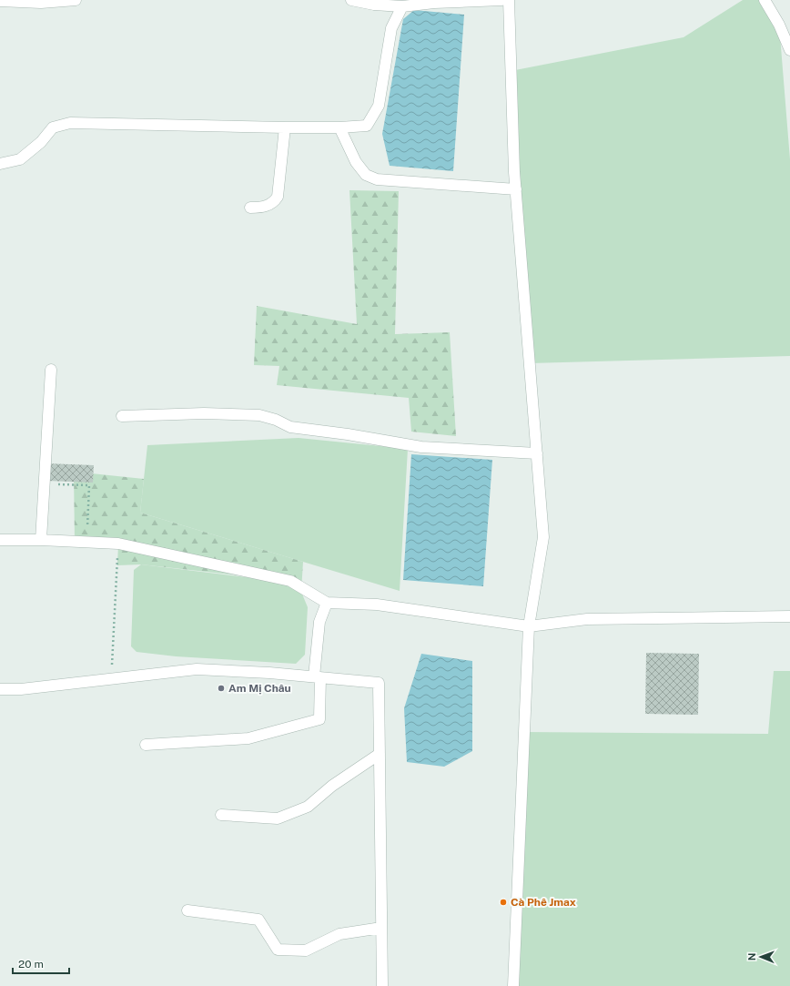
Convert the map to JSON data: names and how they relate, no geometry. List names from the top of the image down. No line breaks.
{"places":["Am Mị Châu","Cà Phê Jmax"],"scale_bar":"20 m","north":"left"}
